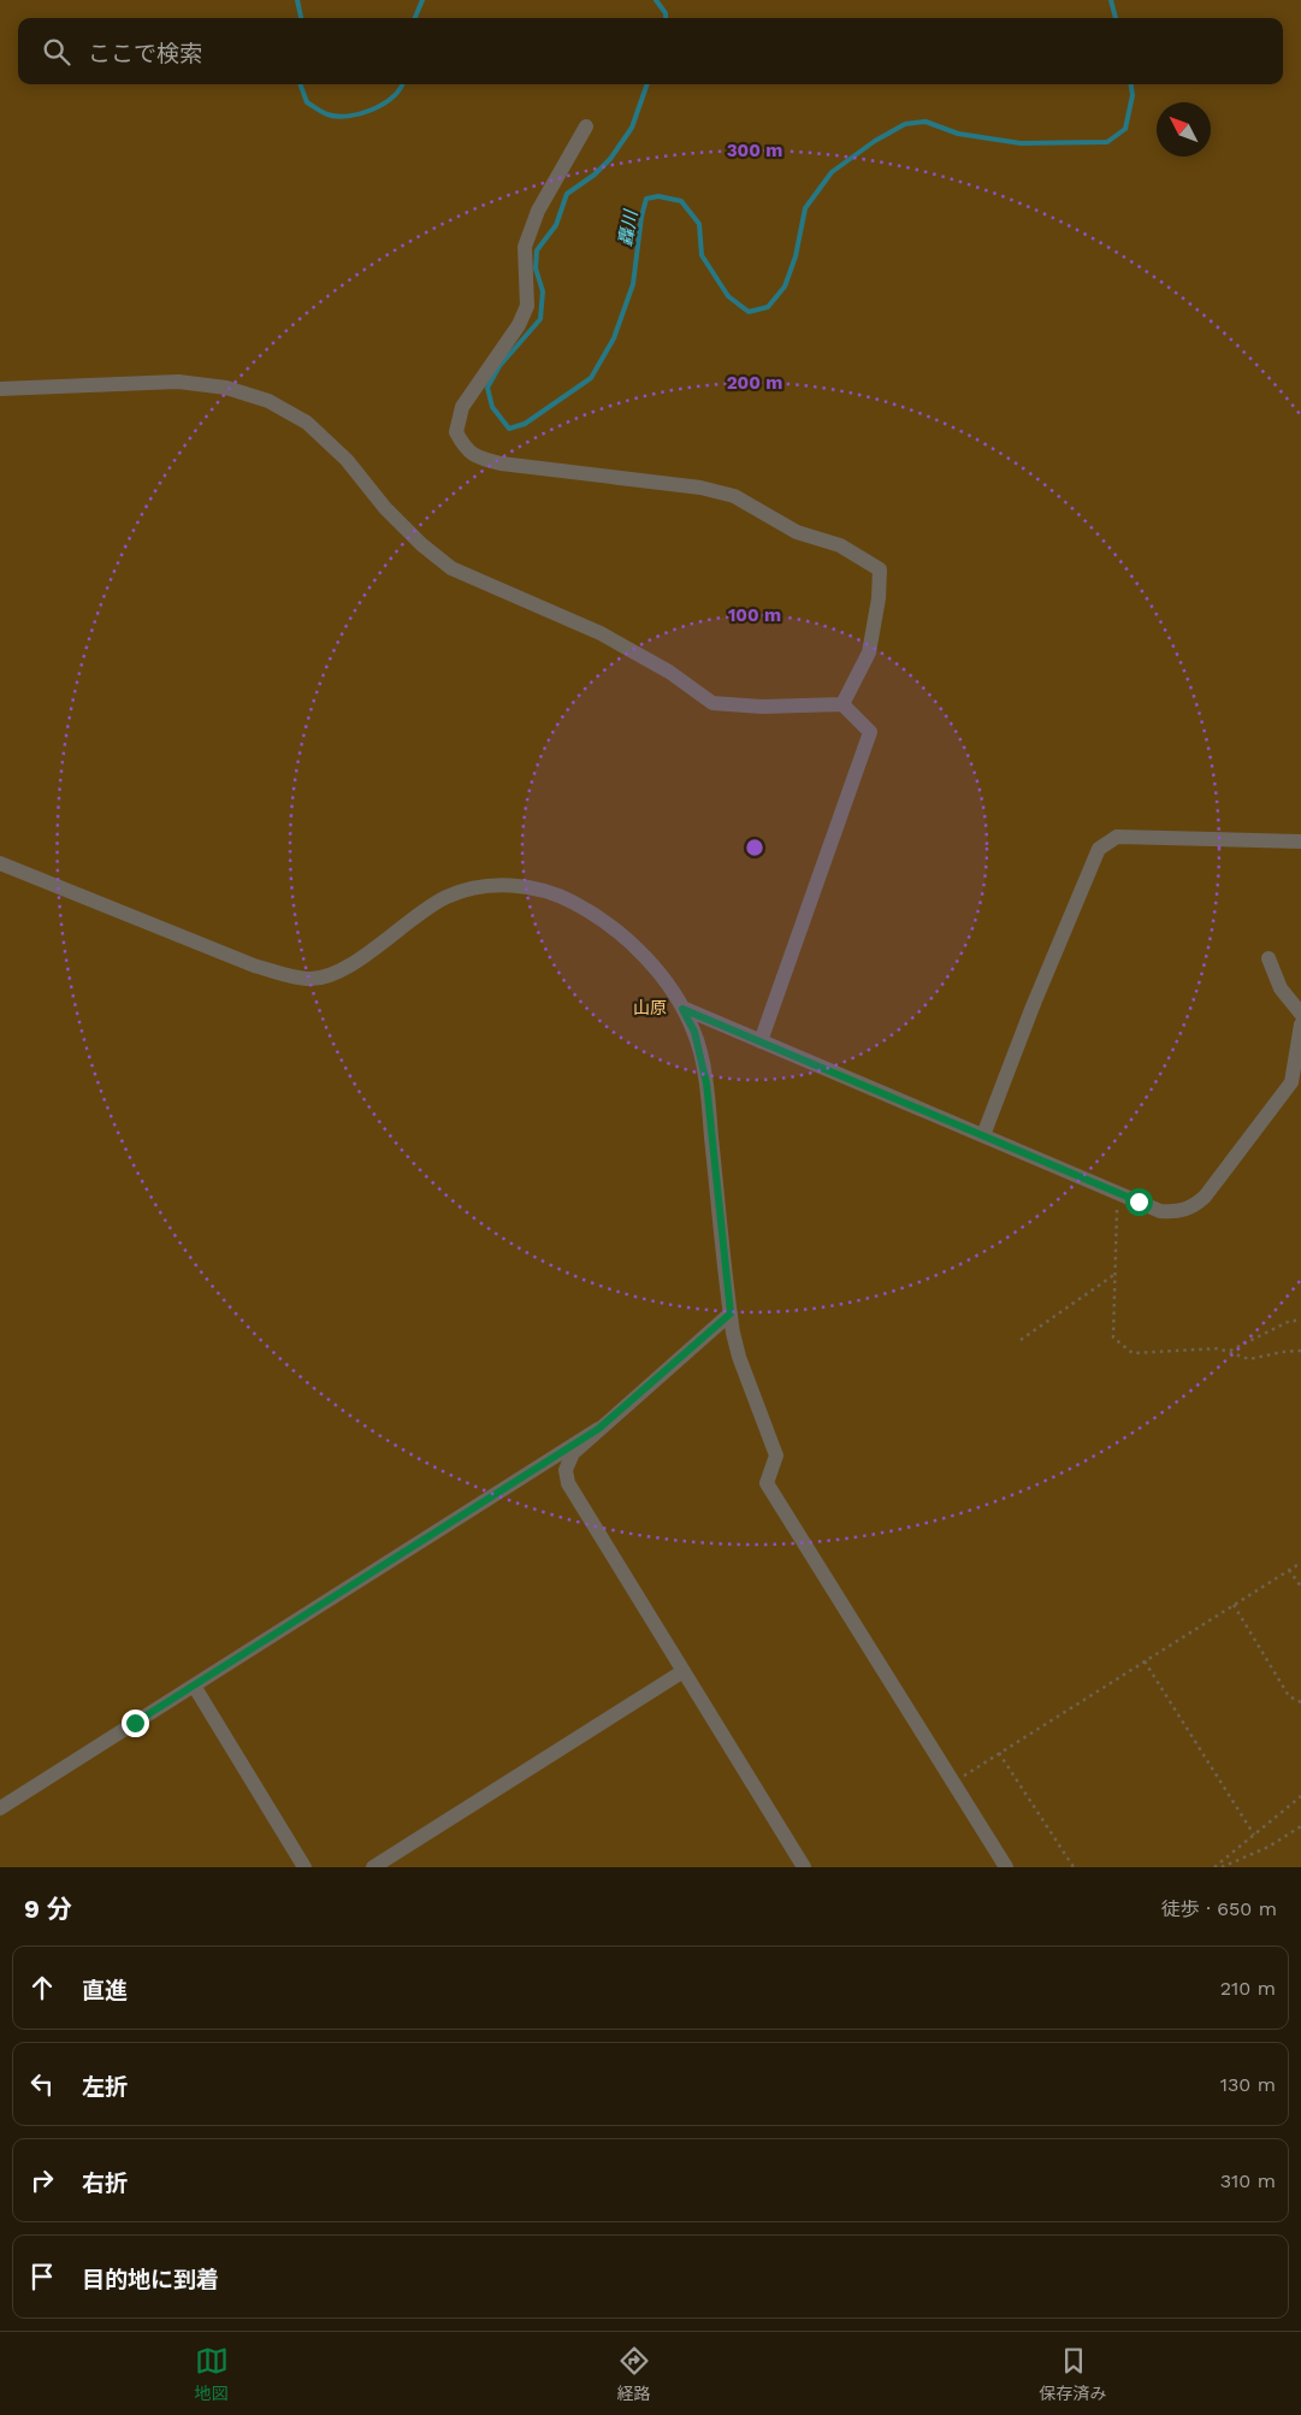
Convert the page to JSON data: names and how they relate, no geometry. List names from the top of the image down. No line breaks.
{"water":["轟川"],"parks":["山原"],"north":"top left","page":{"search":"ここで検索","heading":["9 分","徒歩 · 650 m"],"list":[["直進","210 m"],["左折","130 m"],["右折","310 m"],"目的地に到着"],"nav":["地図","経路","保存済み"]},"rings":["300 m","200 m","100 m"]}
